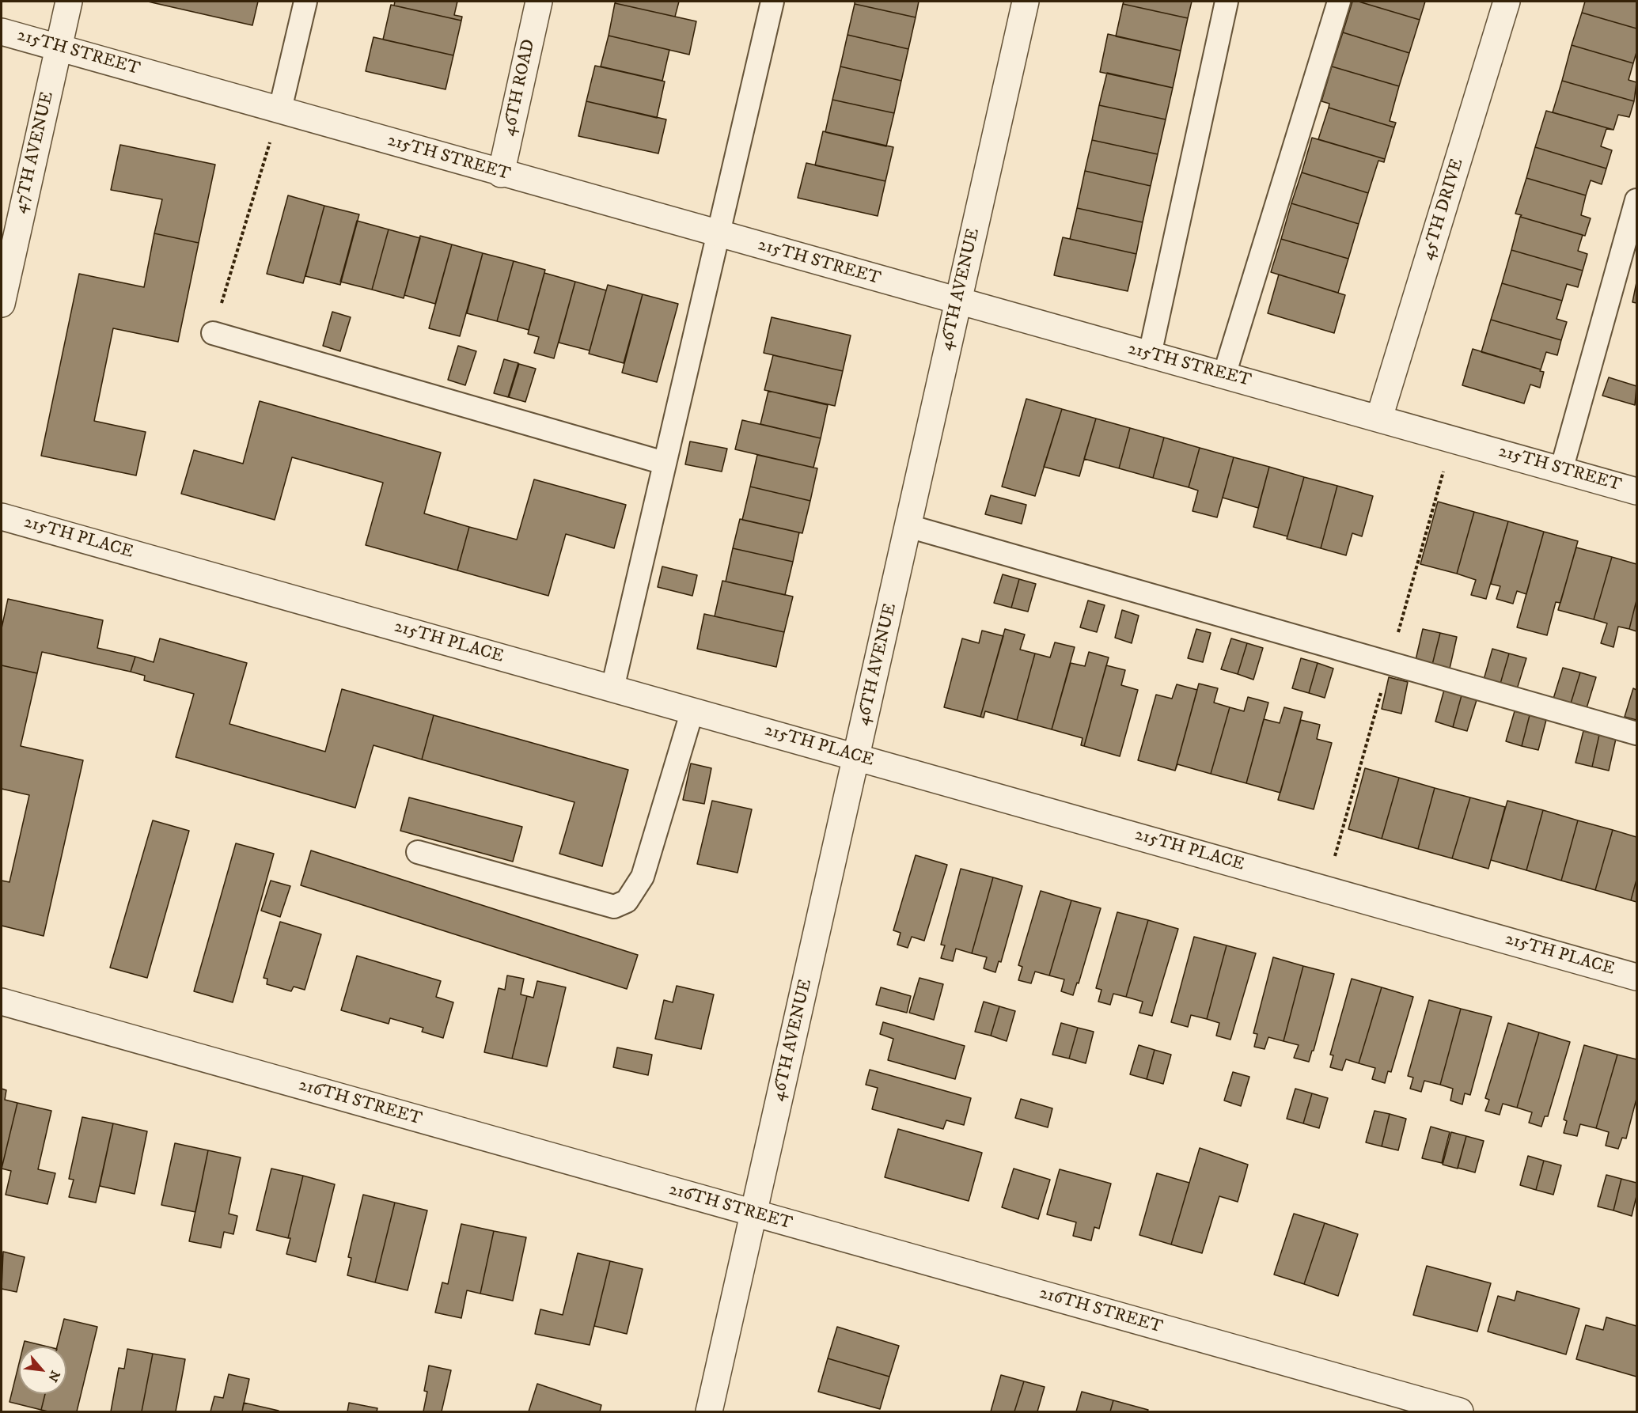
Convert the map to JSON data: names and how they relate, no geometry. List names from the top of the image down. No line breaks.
{"streets":{"street":["215TH STREET","46TH ROAD","47TH AVENUE","45TH DRIVE","46TH AVENUE","215TH PLACE","216TH STREET"]},"crossings":[["215TH STREET","46TH ROAD"],["215TH STREET","47TH AVENUE"],["215TH STREET","45TH DRIVE"],["215TH STREET","46TH AVENUE"],["46TH AVENUE","215TH PLACE"],["46TH AVENUE","216TH STREET"]],"north":"bottom right"}
